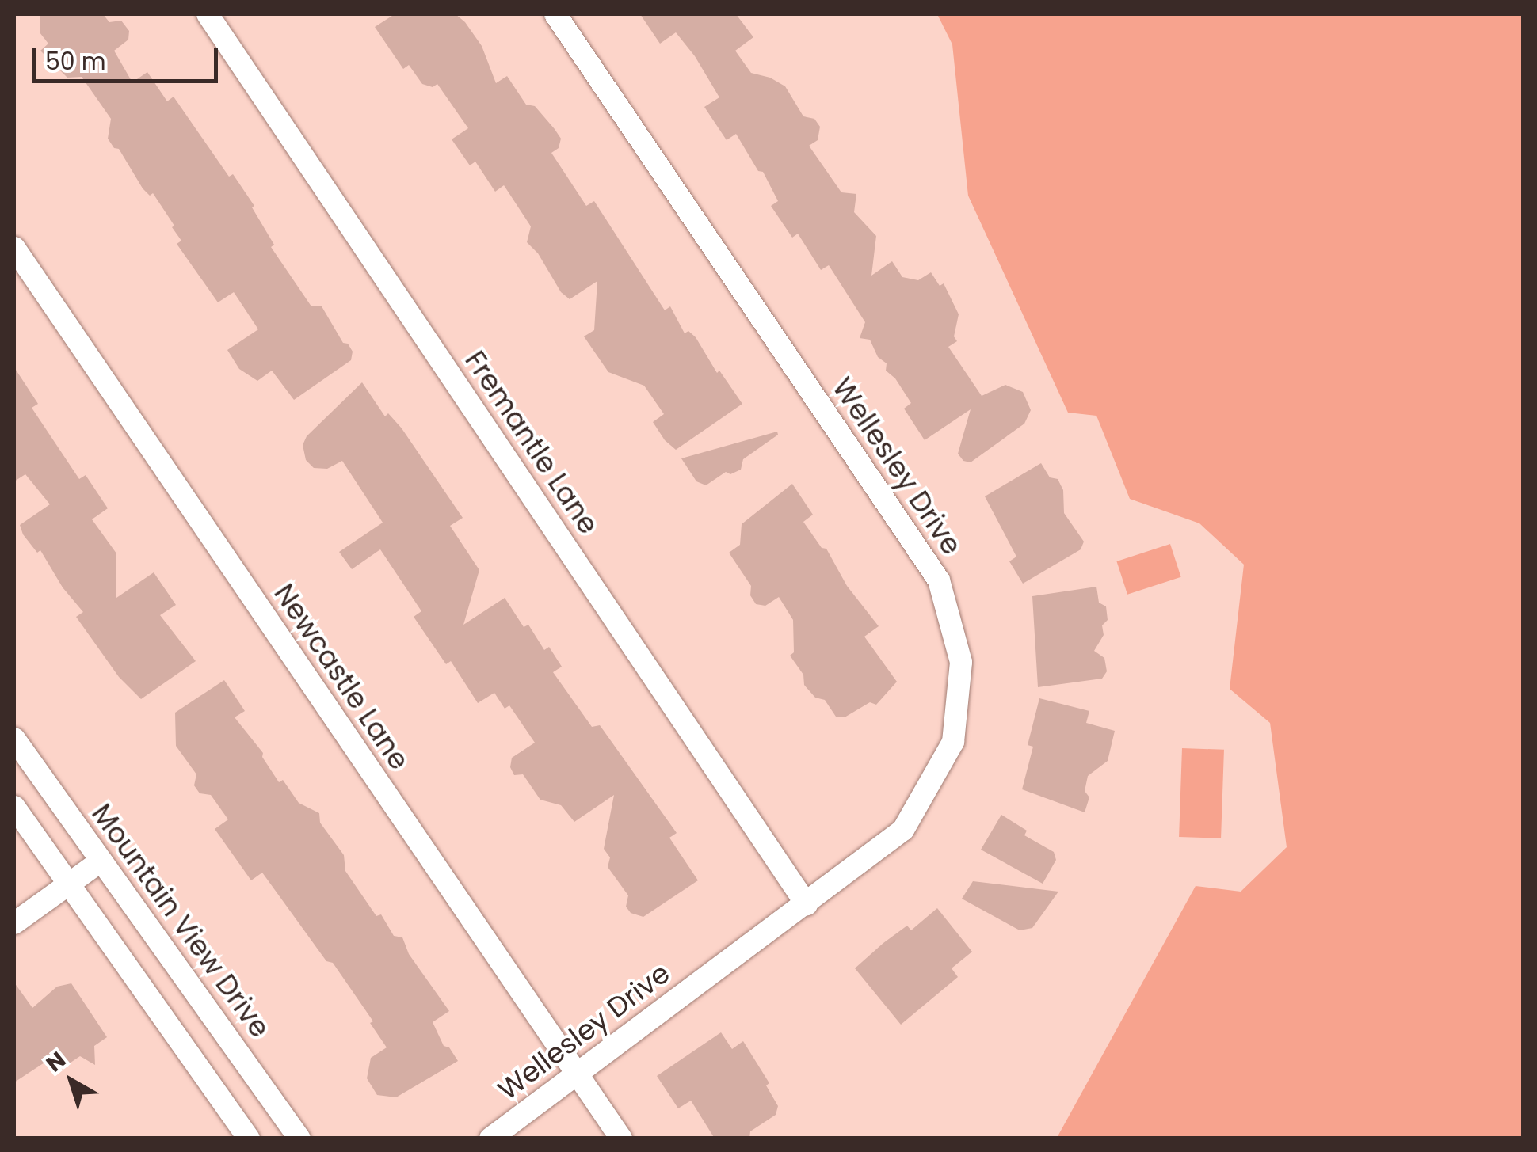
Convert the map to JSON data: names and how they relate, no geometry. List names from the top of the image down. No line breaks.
{"streets":{"street":["Fremantle Lane","Wellesley Drive","Newcastle Lane","Mountain View Drive"]},"crossings":[["Fremantle Lane","Wellesley Drive"],["Wellesley Drive","Newcastle Lane"]],"scale_bar":"50 m","north":"top left"}
